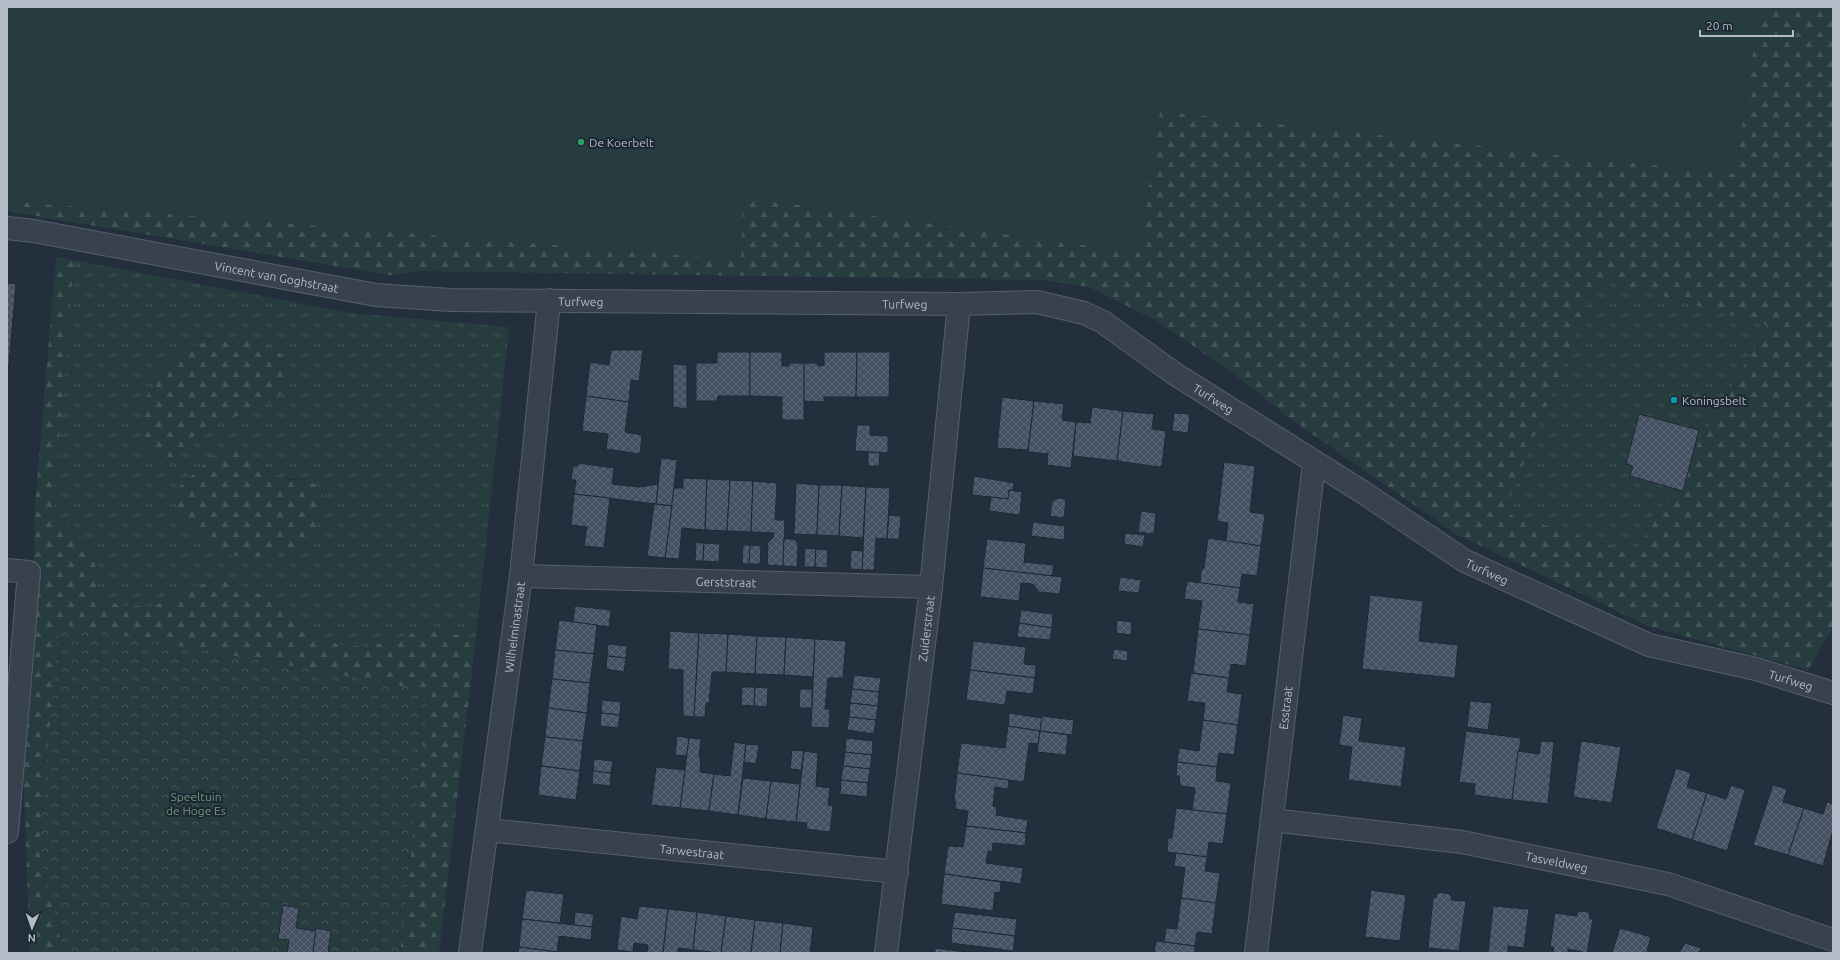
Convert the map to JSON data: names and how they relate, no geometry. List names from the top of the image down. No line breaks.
{"streets":{"street":["Vincent van Goghstraat","Turfweg","Gerststraat","Wilhelminastraat","Zuiderstraat","Esstraat","Tarwestraat","Tasveldweg"]},"crossings":[["Vincent van Goghstraat","Turfweg"],["Vincent van Goghstraat","Wilhelminastraat"],["Turfweg","Wilhelminastraat"],["Turfweg","Zuiderstraat"],["Turfweg","Esstraat"],["Gerststraat","Wilhelminastraat"],["Gerststraat","Zuiderstraat"],["Wilhelminastraat","Tarwestraat"],["Zuiderstraat","Tarwestraat"],["Esstraat","Tasveldweg"]],"parks":["Speeltuin de Hoge Es"],"places":["De Koerbelt","Koningsbelt"],"scale_bar":"20 m","north":"bottom"}
